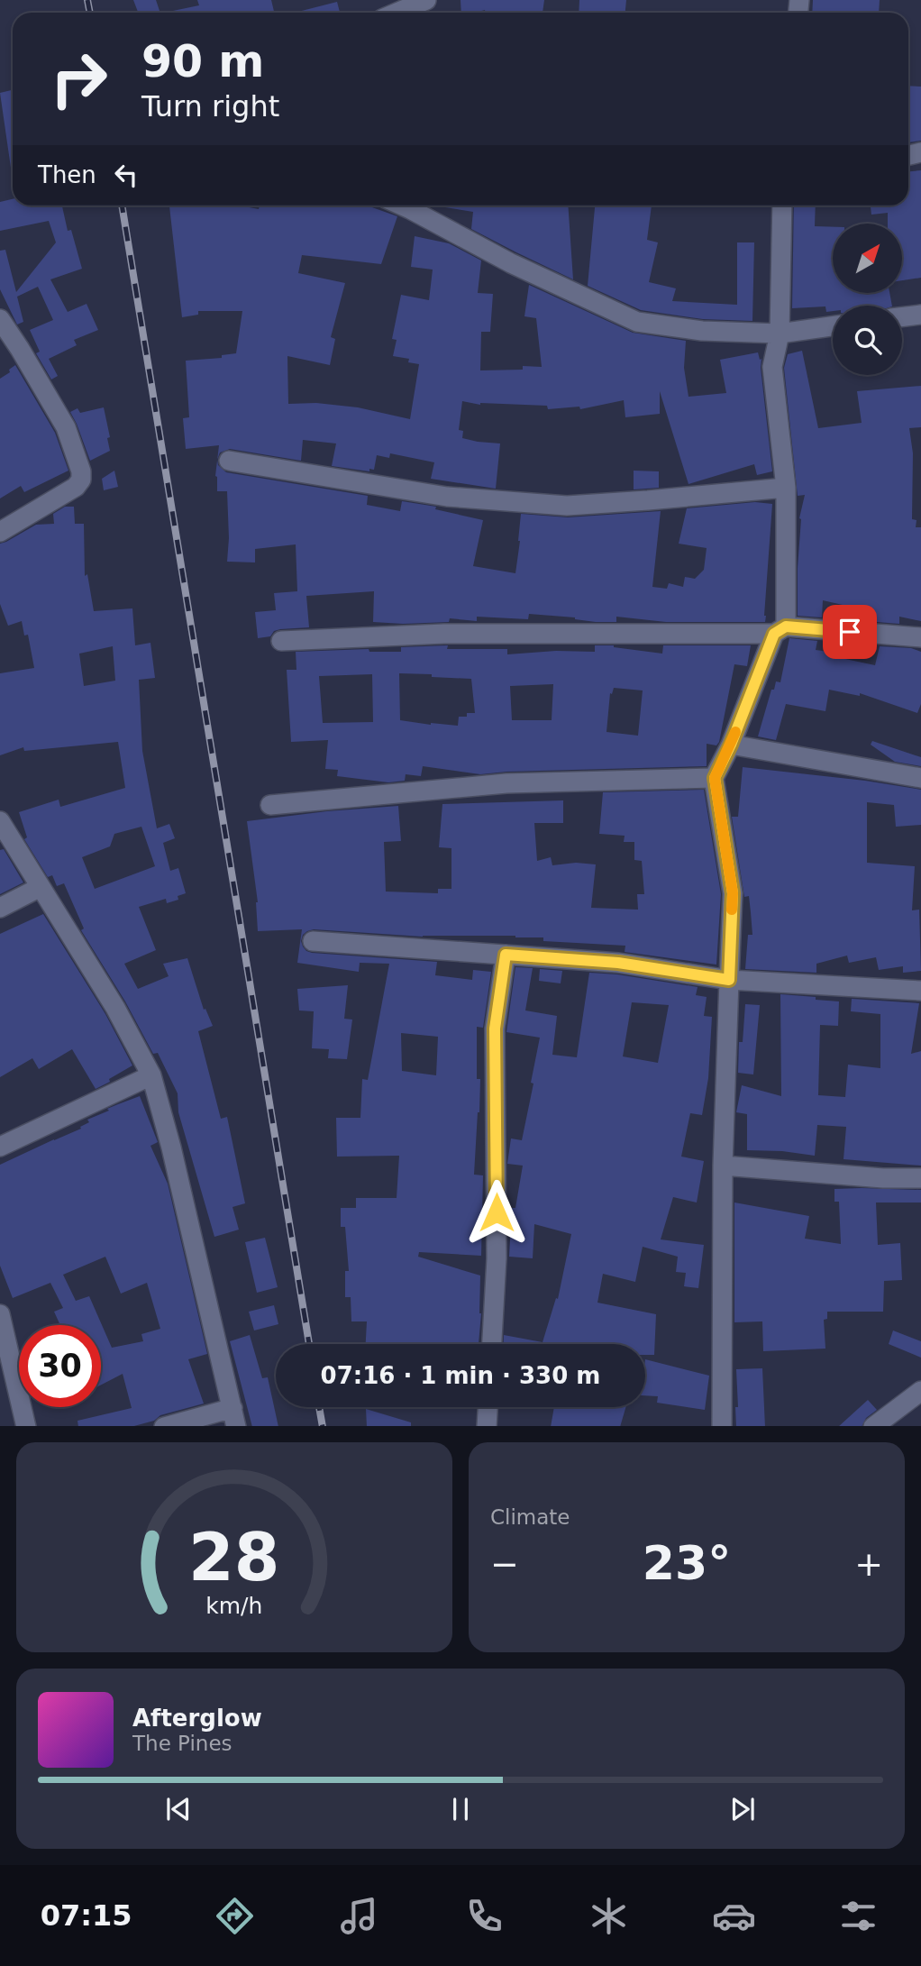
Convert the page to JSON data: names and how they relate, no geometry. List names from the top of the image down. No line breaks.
{"north":"top right","page":{"turn":["90 m","Turn right"],"then":"Then","limit":"30","trip":"07:16 · 1 min · 330 m","tile":"Climate","heat":["−","23°","+"],"song":["Afterglow","The Pines"],"tabs":"07:15","gauge":["28","km/h"]}}
